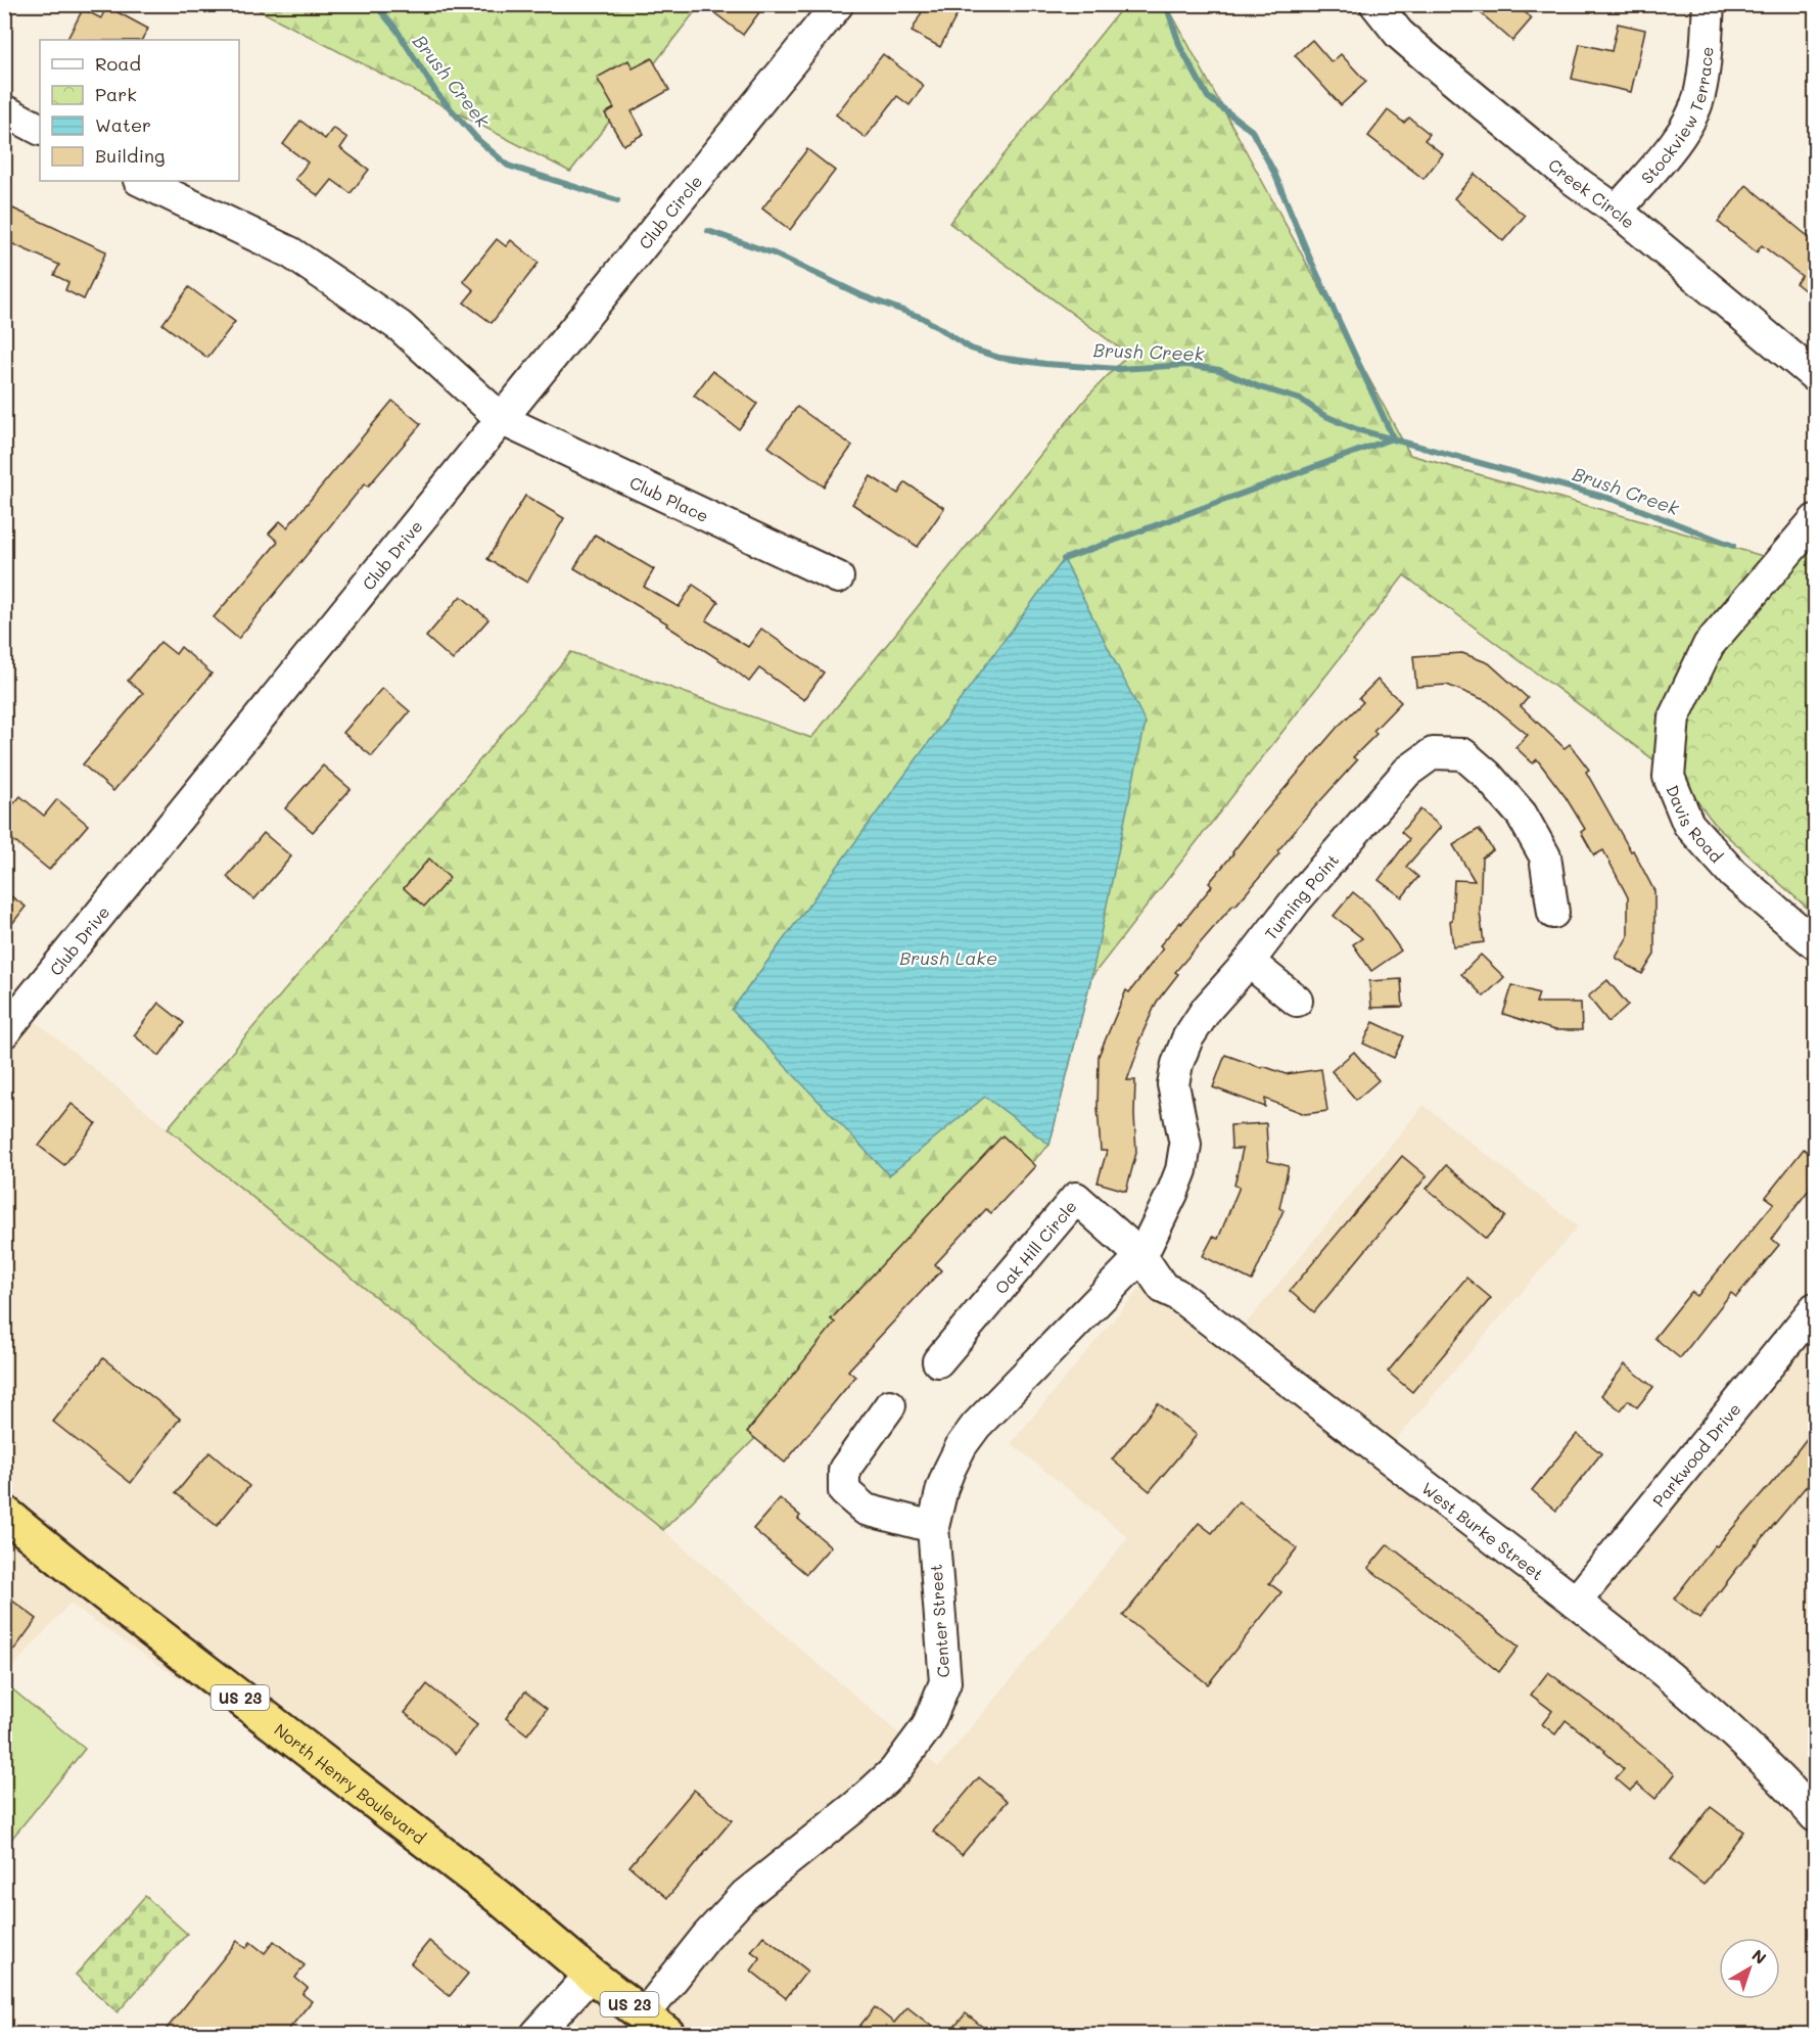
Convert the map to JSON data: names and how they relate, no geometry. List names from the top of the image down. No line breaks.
{"streets":{"highway":["US 23","North Henry Boulevard"],"street":["Stockview Terrace","Creek Circle","Club Circle","Club Place","Club Drive","Davis Road","Turning Point","Oak Hill Circle","Parkwood Drive","West Burke Street","Center Street"]},"crossings":[["Stockview Terrace","Creek Circle"],["Club Circle","Club Place"],["Club Circle","Club Drive"],["Club Place","Club Drive"],["Turning Point","Oak Hill Circle"],["Turning Point","West Burke Street"],["Turning Point","Center Street"],["Oak Hill Circle","West Burke Street"],["Oak Hill Circle","Center Street"],["Parkwood Drive","West Burke Street"],["West Burke Street","Center Street"],["Center Street","North Henry Boulevard"]],"water":["Brush Creek","Brush Lake"],"legend":["Road","Park","Water","Building"],"north":"top right"}
